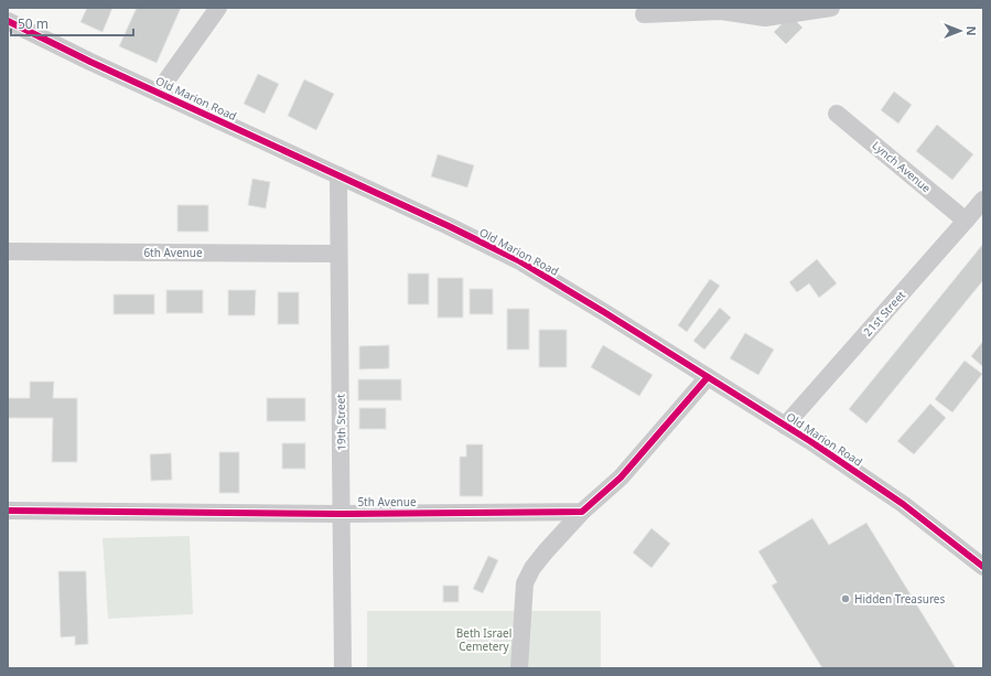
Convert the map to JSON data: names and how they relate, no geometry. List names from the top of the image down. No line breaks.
{"streets":{"street":["Old Marion Road","Lynch Avenue","6th Avenue","21st Street","19th Street","5th Avenue"]},"crossings":[["Old Marion Road","21st Street"],["Old Marion Road","19th Street"],["Lynch Avenue","21st Street"],["6th Avenue","19th Street"],["19th Street","5th Avenue"]],"parks":["Beth Israel Cemetery"],"places":["Hidden Treasures"],"scale_bar":"50 m","north":"right"}
